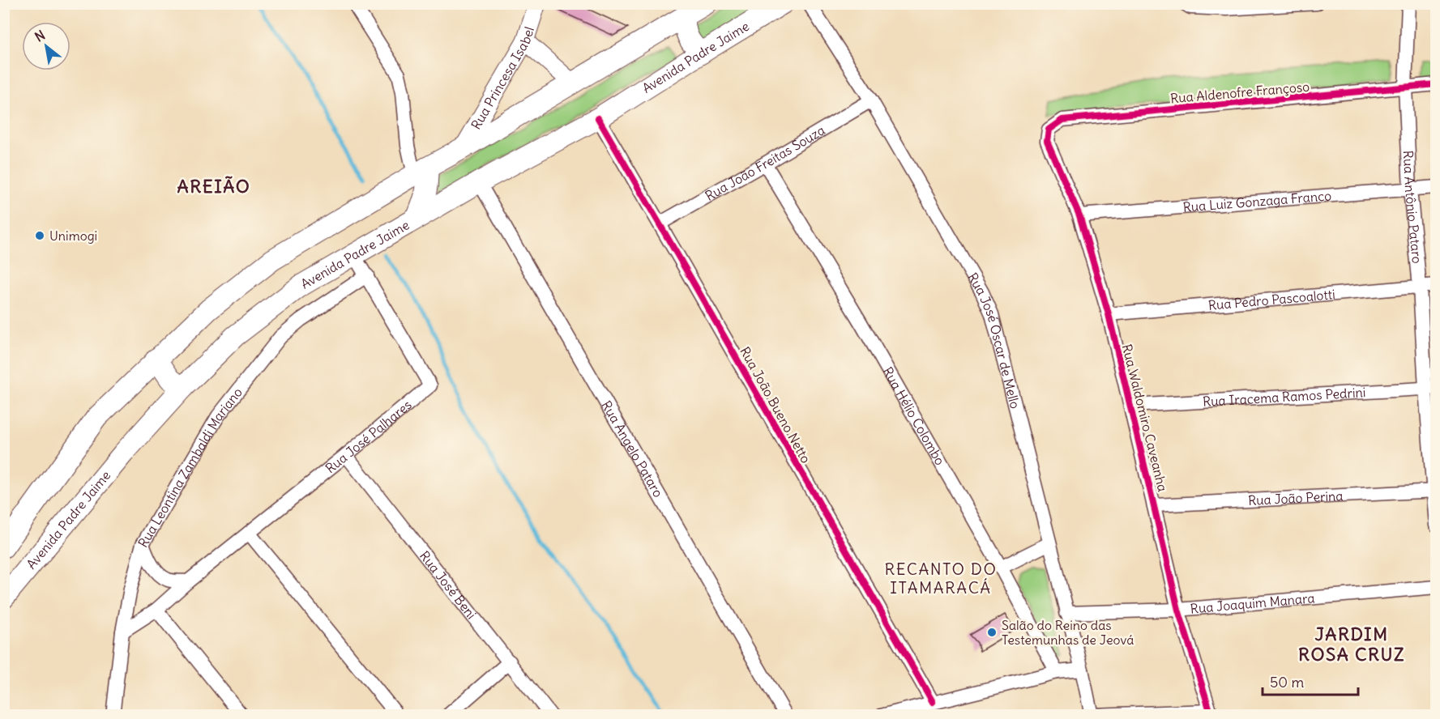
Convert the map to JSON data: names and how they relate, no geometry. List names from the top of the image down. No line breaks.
{"streets":{"main road":["Avenida Padre Jaime"],"street":["Rua Princesa Isabel","Rua Aldenofre Françoso","Rua João Freitas Souza","Rua Luiz Gonzaga Franco","Rua Antônio Pataro","Rua Pedro Pascoalotti","Rua José Oscar de Mello","Rua Iracema Ramos Pedrini","Rua João Bueno Netto","Rua Hélio Colombo","Rua Waldomiro Caveanha","Rua José Palhares","Rua Angelo Pataro","Rua Leontina Zambaldi Mariano","Rua João Perina","Rua José Beni","Rua Joaquim Manara"]},"crossings":[["Avenida Padre Jaime","Rua João Bueno Netto"],["Avenida Padre Jaime","Rua José Palhares"],["Avenida Padre Jaime","Rua Angelo Pataro"],["Rua Aldenofre Françoso","Rua Antônio Pataro"],["Rua Aldenofre Françoso","Rua Waldomiro Caveanha"],["Rua João Freitas Souza","Rua José Oscar de Mello"],["Rua João Freitas Souza","Rua João Bueno Netto"],["Rua João Freitas Souza","Rua Hélio Colombo"],["Rua Luiz Gonzaga Franco","Rua Antônio Pataro"],["Rua Luiz Gonzaga Franco","Rua Waldomiro Caveanha"],["Rua Antônio Pataro","Rua Pedro Pascoalotti"],["Rua Antônio Pataro","Rua Iracema Ramos Pedrini"],["Rua Antônio Pataro","Rua João Perina"],["Rua Pedro Pascoalotti","Rua Waldomiro Caveanha"],["Rua José Oscar de Mello","Rua Joaquim Manara"],["Rua Iracema Ramos Pedrini","Rua Waldomiro Caveanha"],["Rua Waldomiro Caveanha","Rua João Perina"],["Rua Waldomiro Caveanha","Rua Joaquim Manara"],["Rua José Palhares","Rua Leontina Zambaldi Mariano"],["Rua José Palhares","Rua José Beni"]],"districts":["AREIÃO","RECANTO DO ITAMARACÁ","JARDIM ROSA CRUZ"],"places":["Unimogi","Salão do Reino das Testemunhas de Jeová"],"scale_bar":"50 m","north":"top left"}
